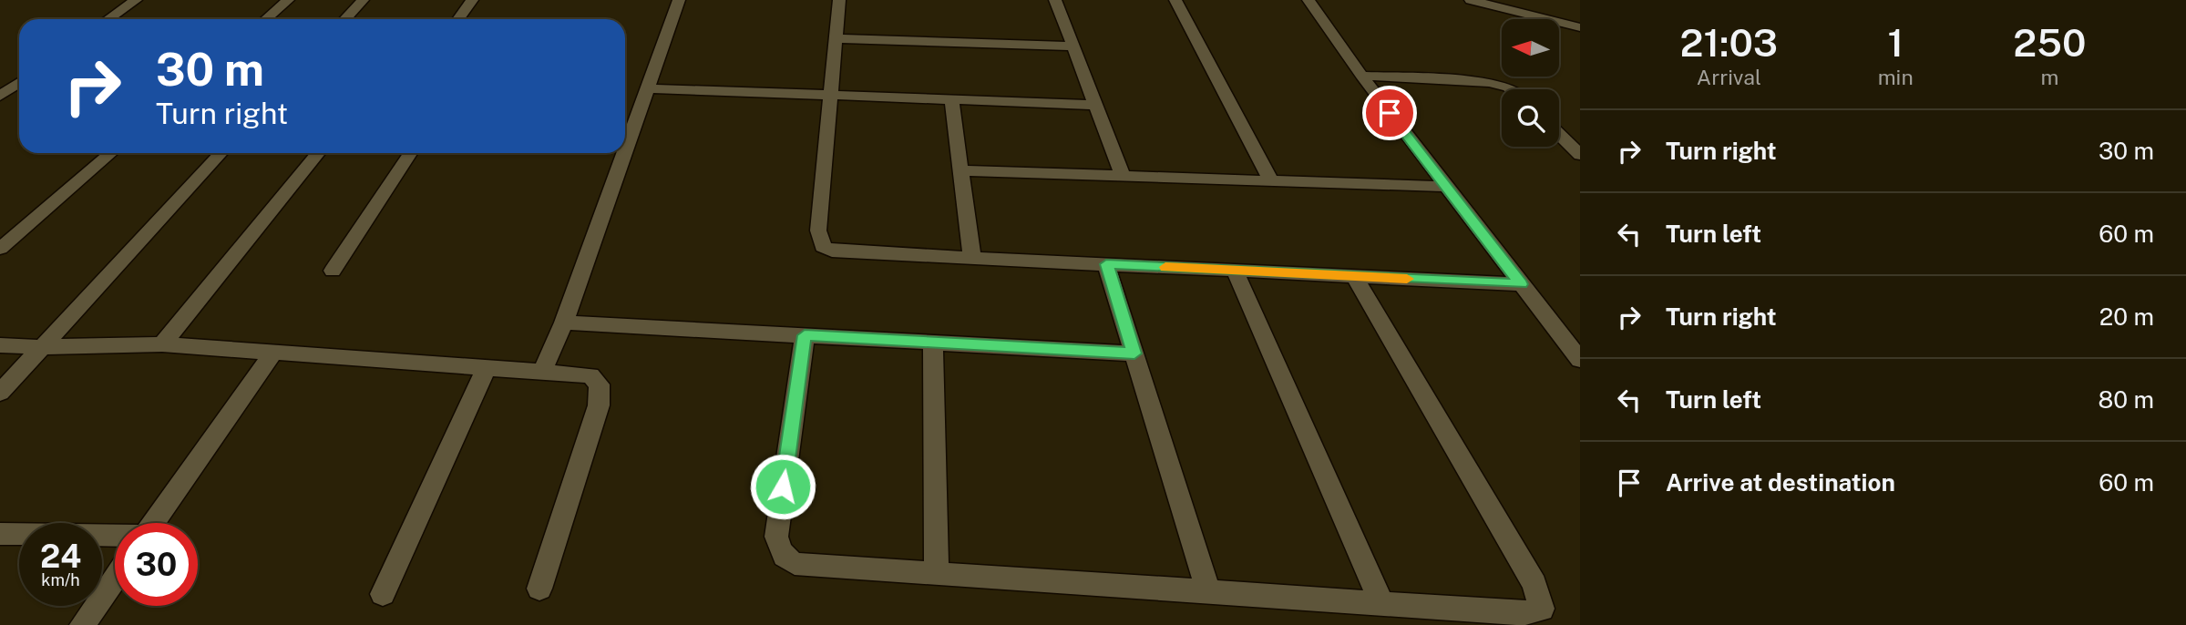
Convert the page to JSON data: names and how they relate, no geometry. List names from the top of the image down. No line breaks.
{"north":"left","page":{"eta":["21:03","Arrival","1","min","250","m"],"turn":["30 m","Turn right"],"list":[{"name":"Turn right","value":"30 m"},{"name":"Turn left","value":"60 m"},{"name":"Turn right","value":"20 m"},{"name":"Turn left","value":"80 m"},{"name":"Arrive at destination","value":"60 m"}],"speed":"24 km/h","limit":"30"}}
